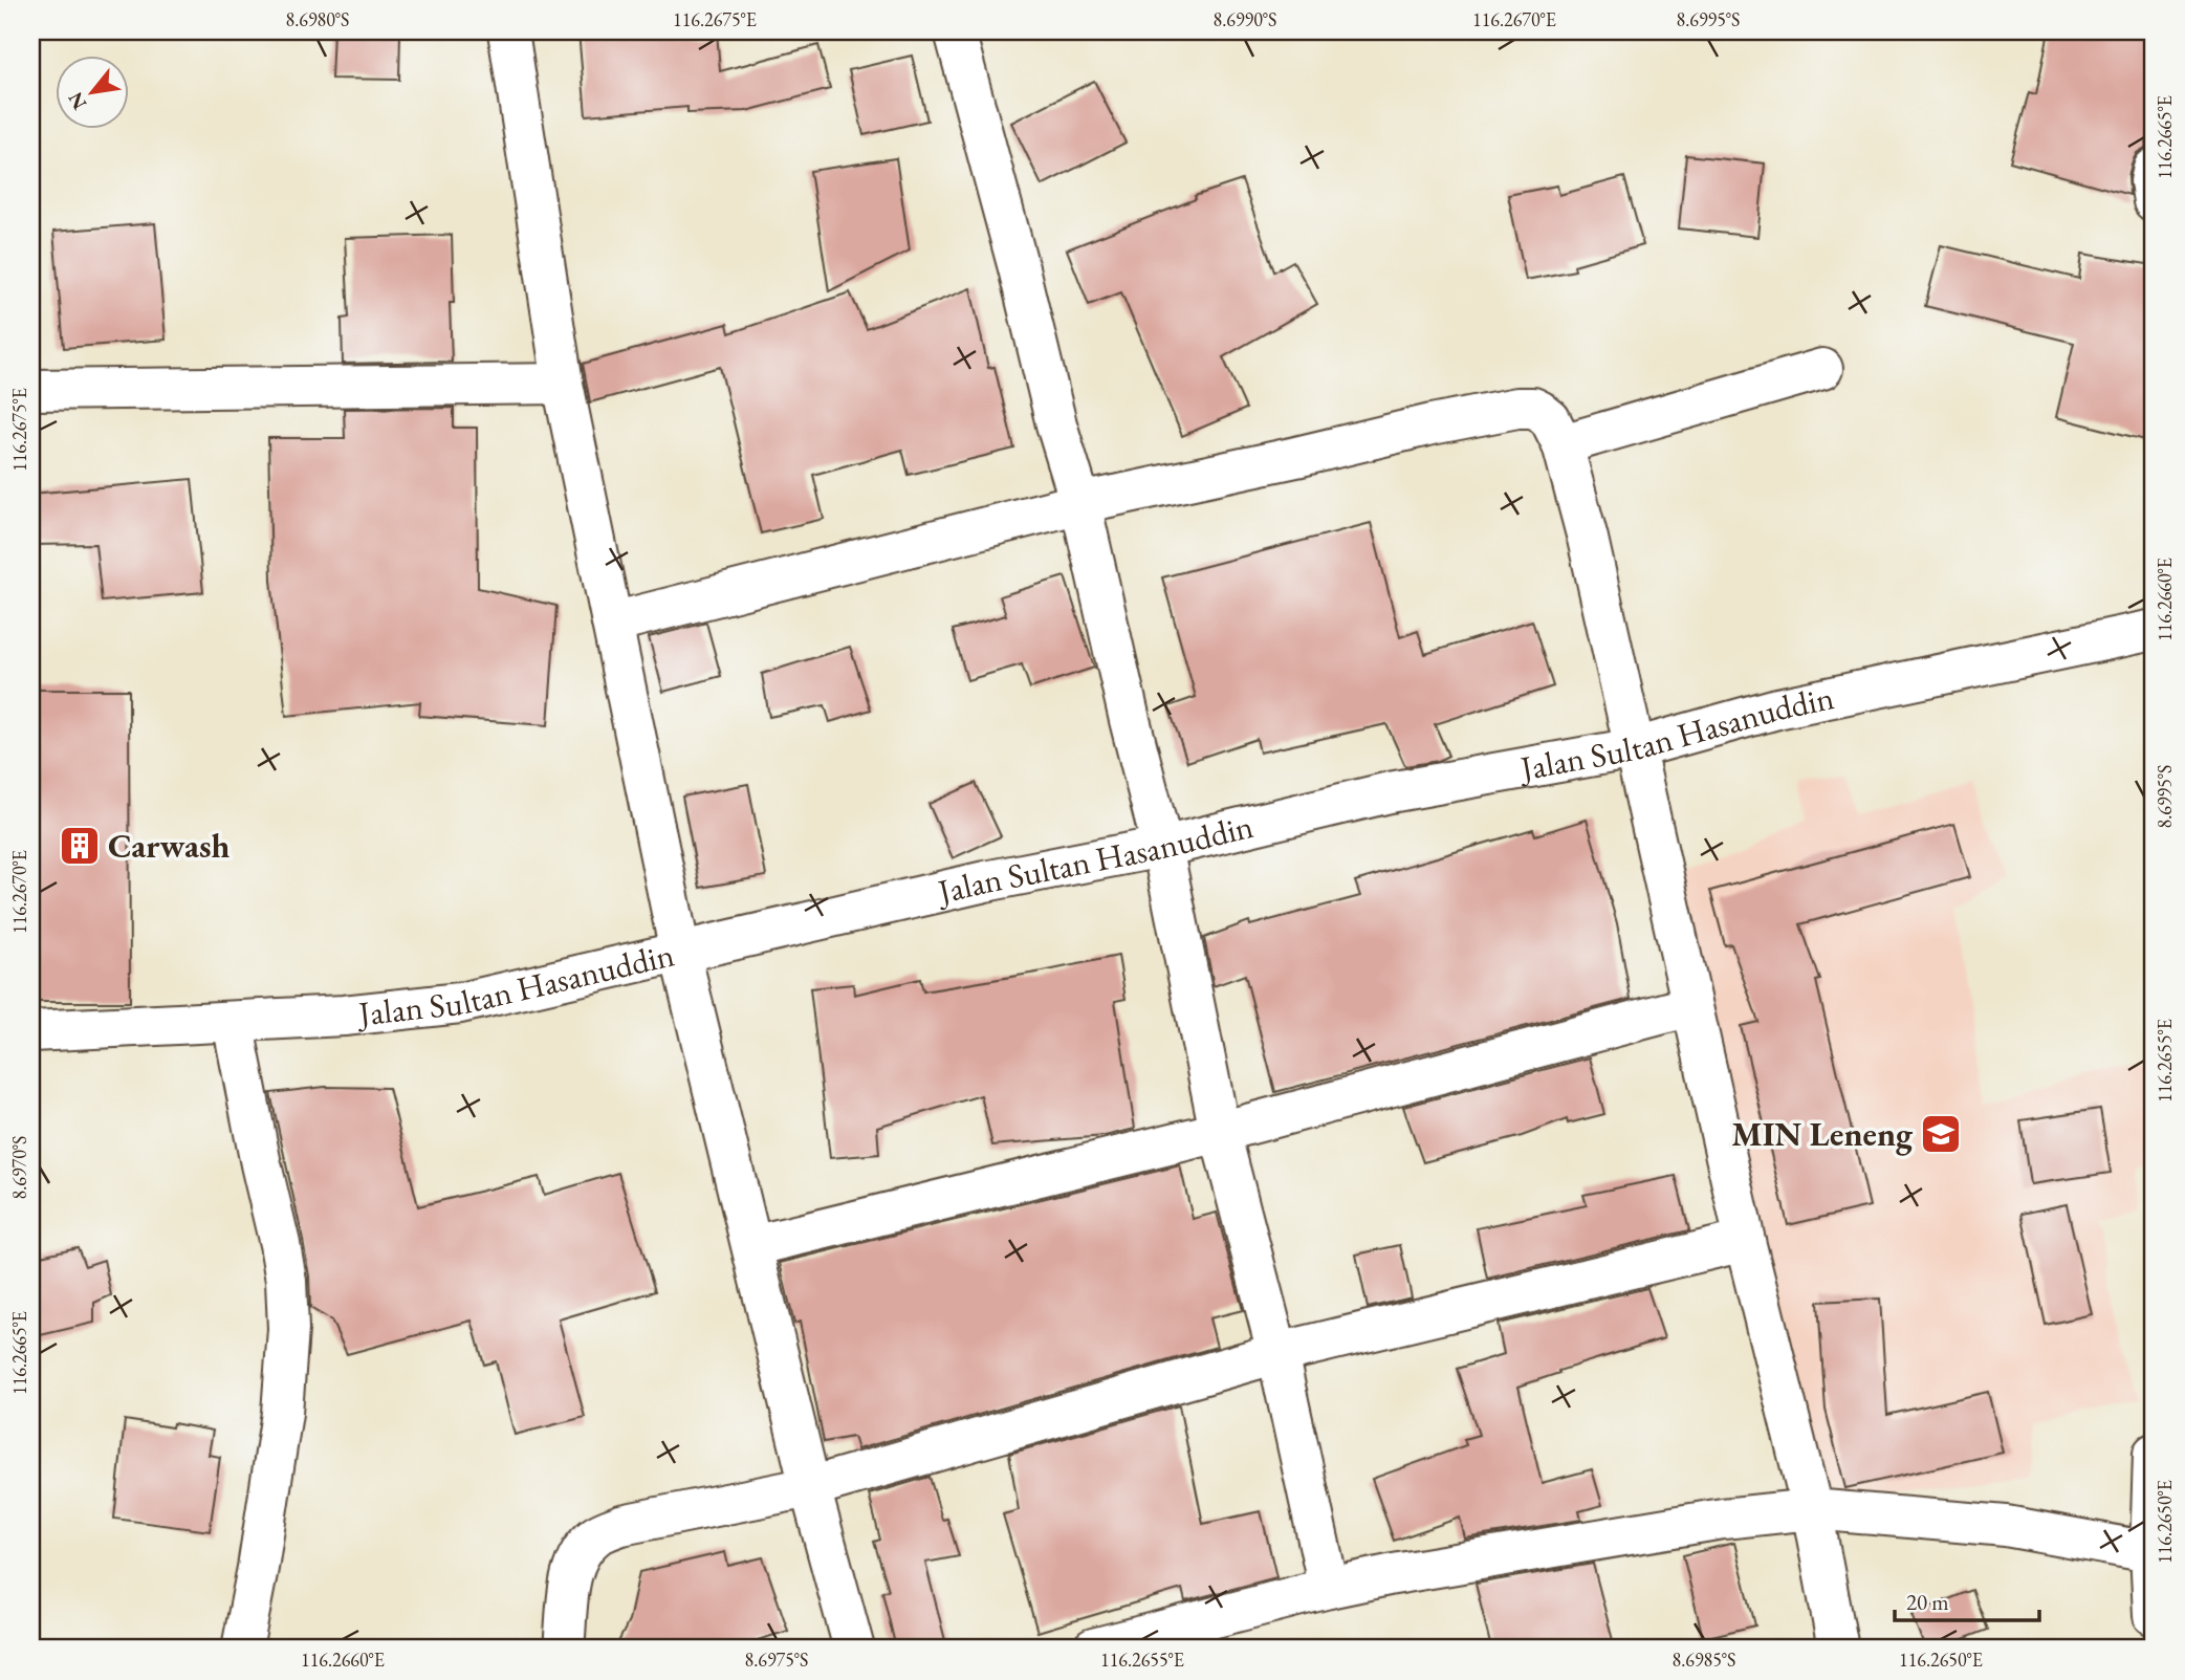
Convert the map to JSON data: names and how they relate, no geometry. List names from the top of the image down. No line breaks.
{"streets":{"street":["Jalan Sultan Hasanuddin"]},"places":{"building":["Carwash"],"school or university":["MIN Leneng"]},"scale_bar":"20 m","north":"bottom left","coordinates":["8.6980°S","116.2675°E","8.6990°S","116.2670°E","8.6995°S","116.2665°E","116.2660°E","116.2655°E","8.6970°S","116.2650°E","8.6975°S","8.6985°S"]}
